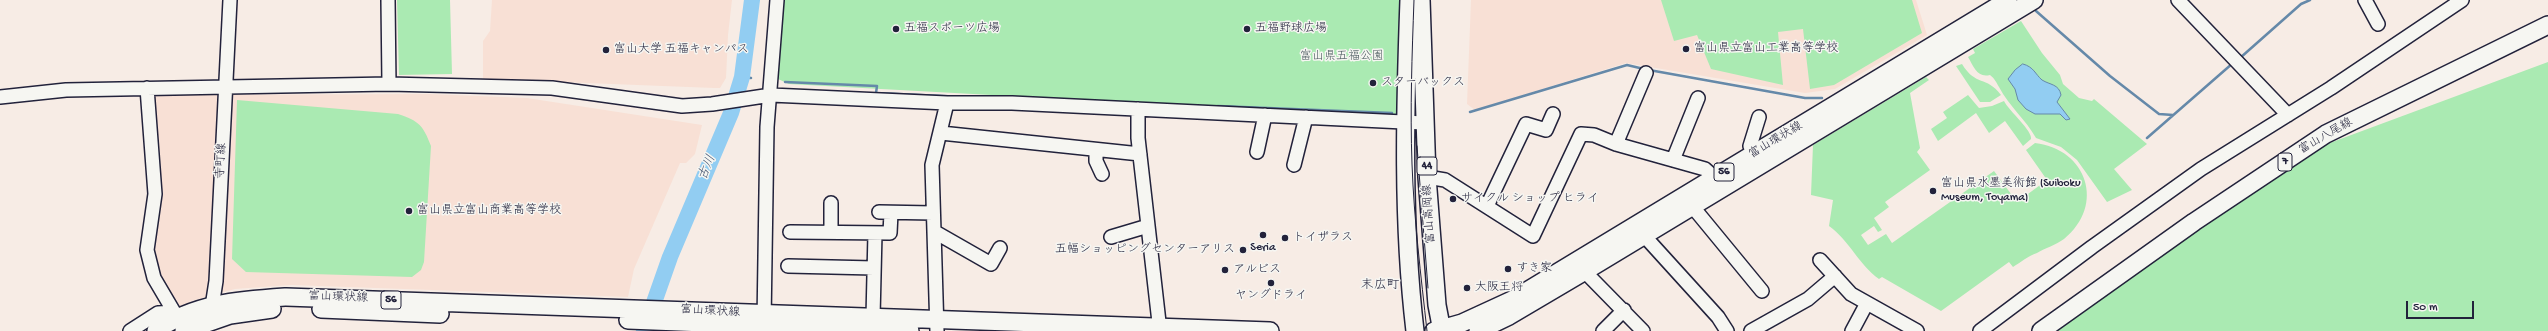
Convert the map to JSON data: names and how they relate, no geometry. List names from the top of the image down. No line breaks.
{"streets":{"main road":["富山八尾線","富山環状線","7","44","56","富山高岡線"],"street":["寺町線"]},"crossings":[["富山環状線","寺町線"],["富山環状線","富山高岡線"]],"districts":["末広町"],"water":["古川"],"parks":["富山県五福公園"],"places":["五福スポーツ広場","五福野球広場","富山県立富山工業高等学校","富山大学 五福キャンパス","スターバックス","富山県水墨美術館 (Suiboku Museum, Toyama)","サイクル ショップ ヒライ","富山県立富山商業高等学校","Seria","トイザラス","五幅ショッピングセンターアリス","すき家","アルビス","ヤングドライ","大阪王将"],"scale_bar":"50 m"}
